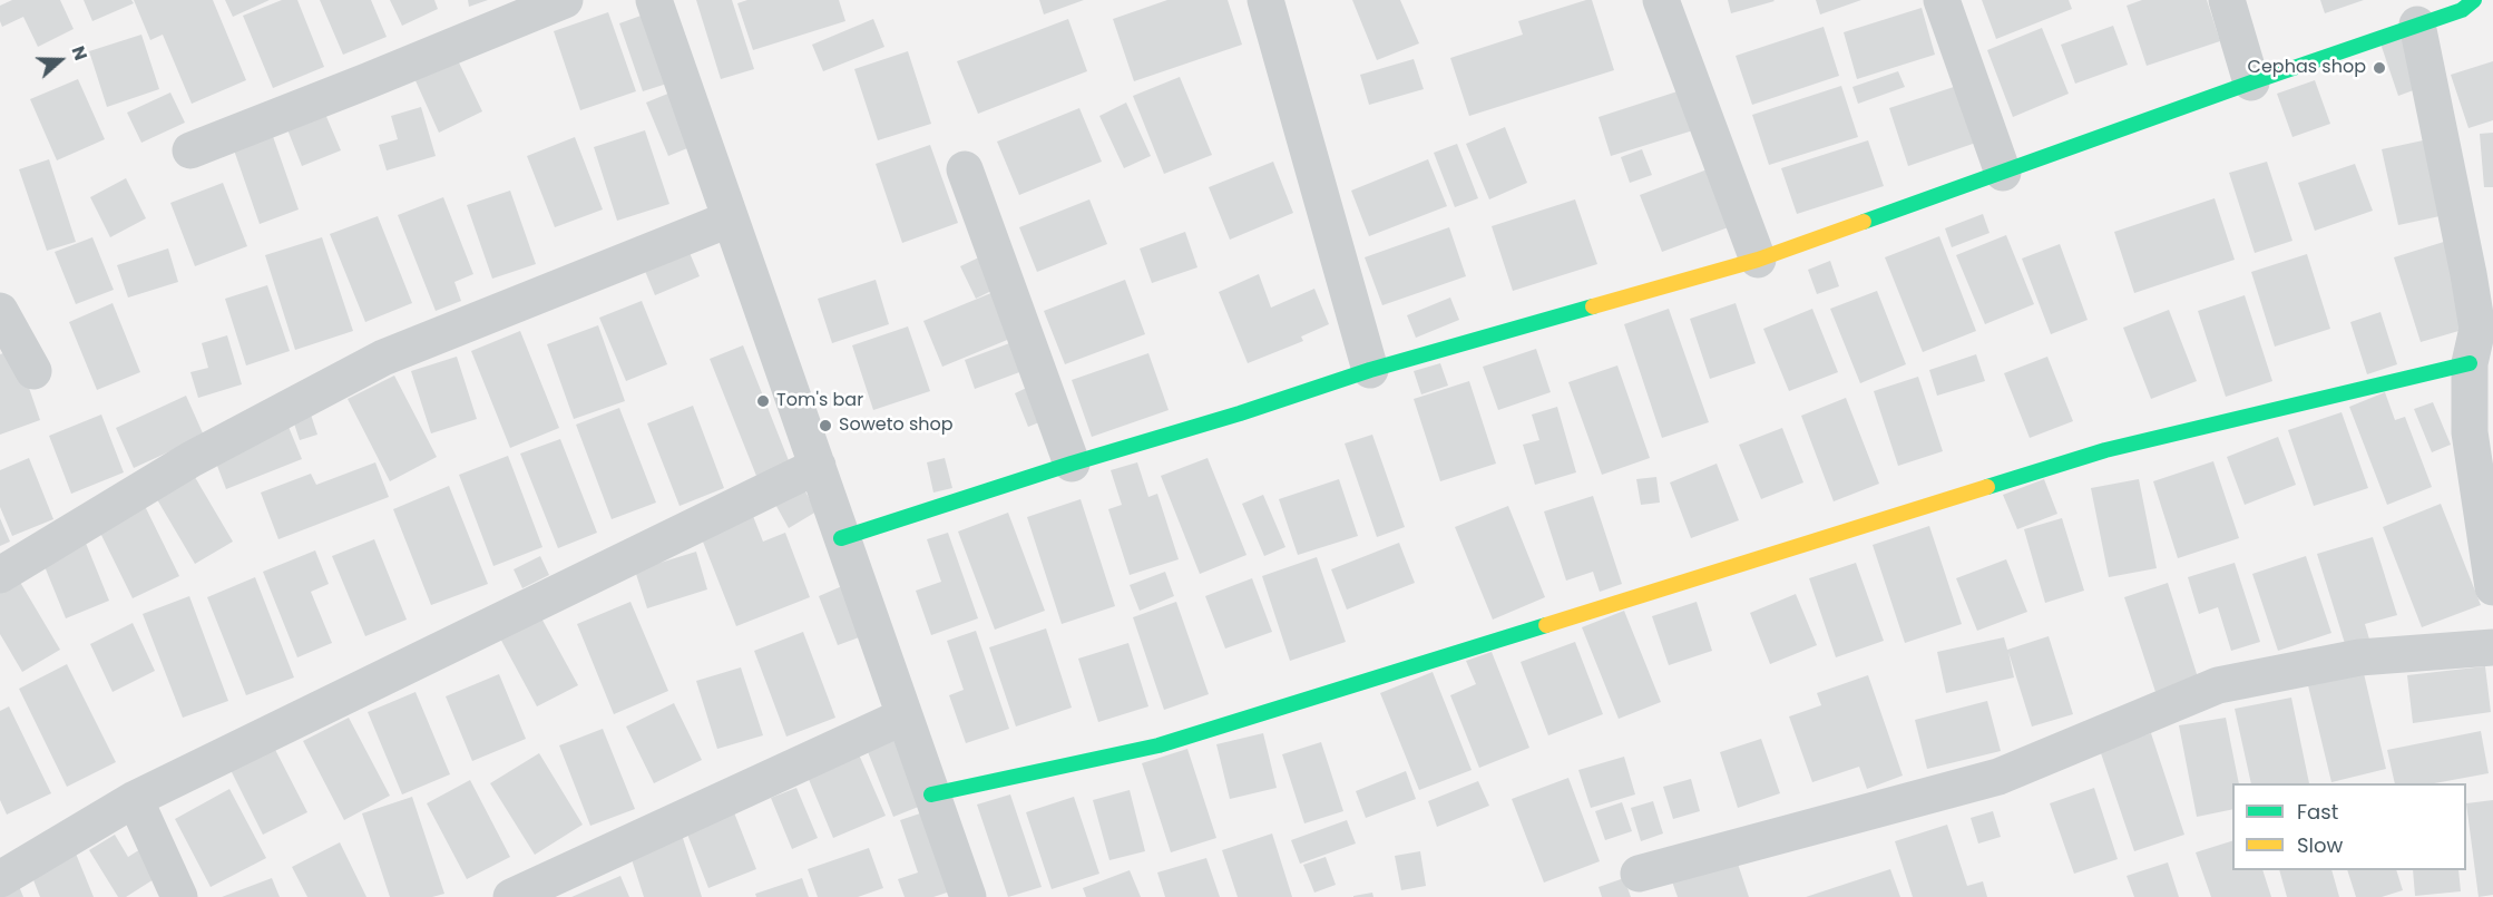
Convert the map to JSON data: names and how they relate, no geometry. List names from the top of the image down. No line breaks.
{"places":["Cephas shop","Tom's bar","Soweto shop"],"legend":["Fast","Slow"],"north":"right"}
